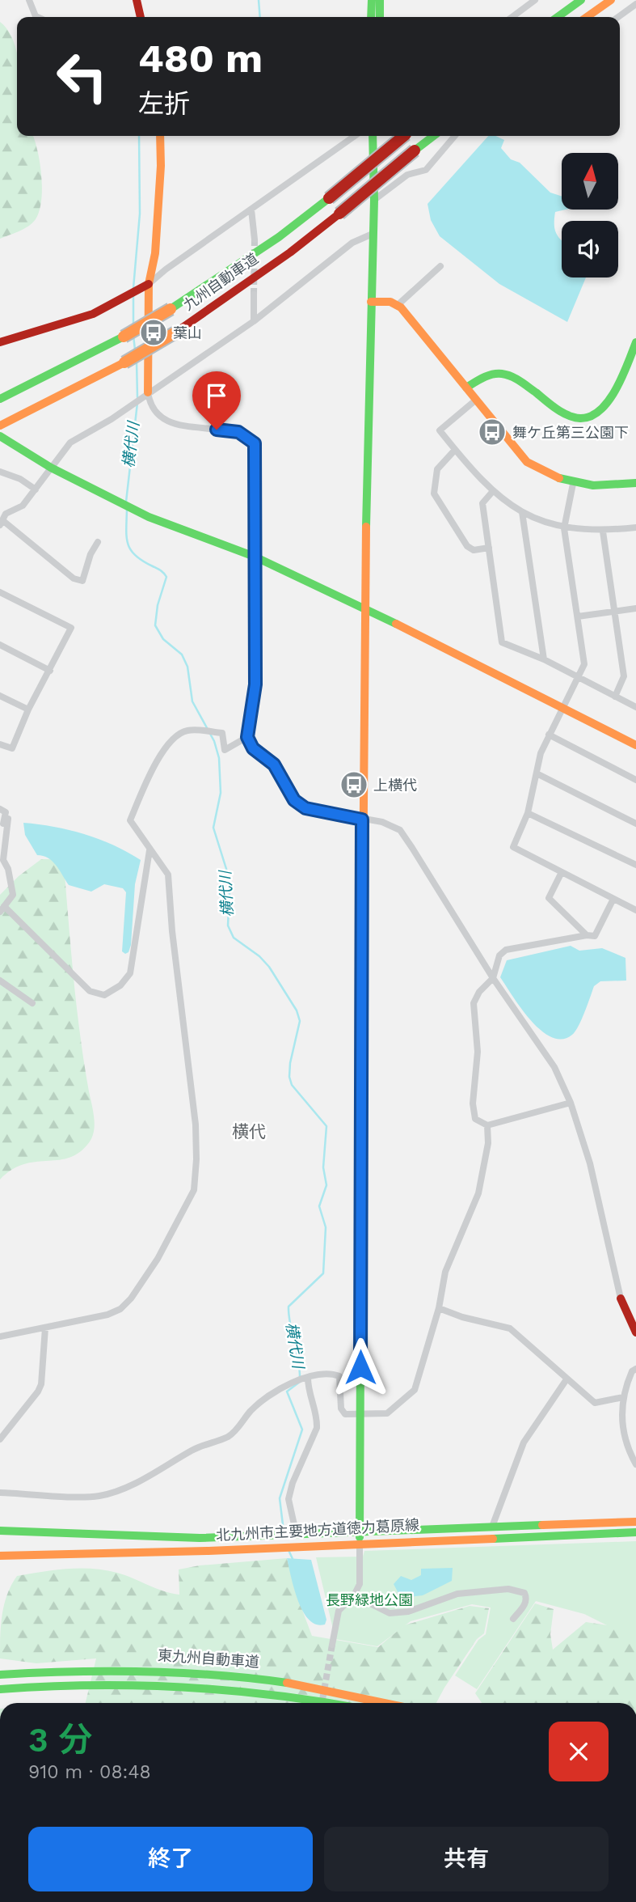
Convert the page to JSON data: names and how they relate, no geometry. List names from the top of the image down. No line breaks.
{"streets":{"main road":["九州自動車道","北九州市主要地方道徳力葛原線","東九州自動車道"]},"districts":["横代"],"water":["横代川"],"parks":["長野緑地公園"],"places":{"bus stop":["葉山","舞ケ丘第三公園下","上横代"]},"north":"top","page":{"turn":["480 m","左折"],"heading":["3 分","910 m · 08:48"],"buttons":["終了","共有"]}}
